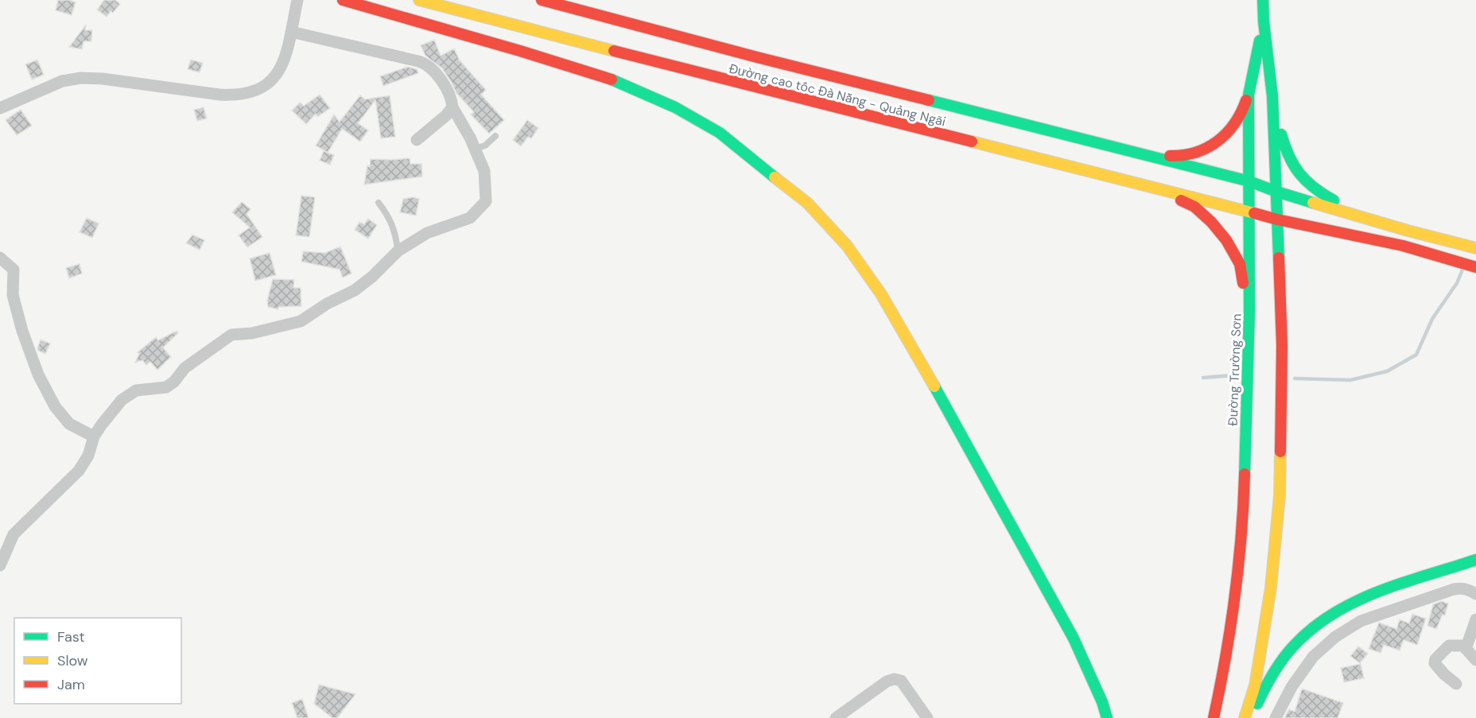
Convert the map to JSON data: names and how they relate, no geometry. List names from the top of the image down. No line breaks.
{"streets":{"highway":["Đường cao tốc Đà Nẵng - Quảng Ngãi","Đường Trường Sơn"]},"crossings":[["Đường cao tốc Đà Nẵng - Quảng Ngãi","Đường Trường Sơn"]],"legend":["Fast","Slow","Jam"]}
